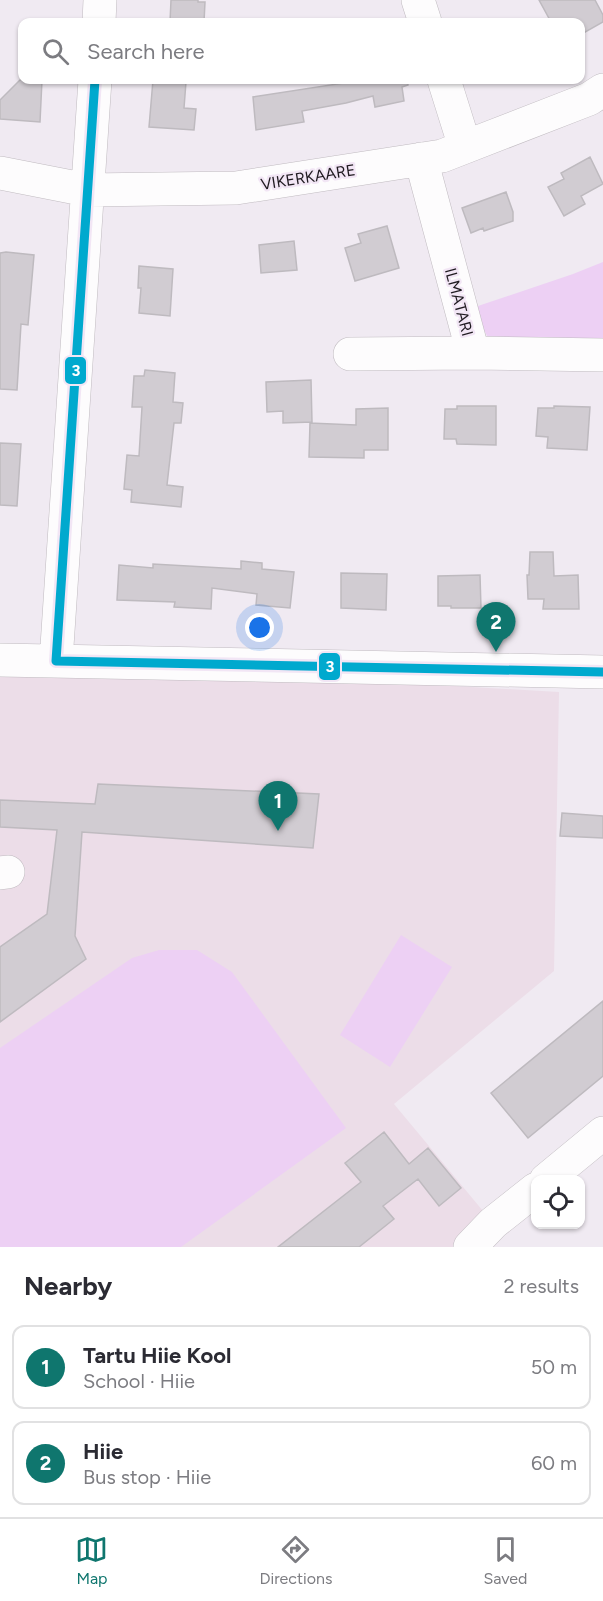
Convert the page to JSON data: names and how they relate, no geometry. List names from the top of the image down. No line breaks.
{"streets":{"street":["VIKERKAARE","ILMATARI"]},"crossings":[["VIKERKAARE","ILMATARI"]],"lines":["transit line 3"],"page":{"search":"Search here","pins":["2","1"],"heading":["Nearby","2 results"],"list":[{"mark":"1","name":"Tartu Hiie Kool","note":"School · Hiie","value":"50 m"},{"mark":"2","name":"Hiie","note":"Bus stop · Hiie","value":"60 m"}],"nav":["Map","Directions","Saved"]}}
